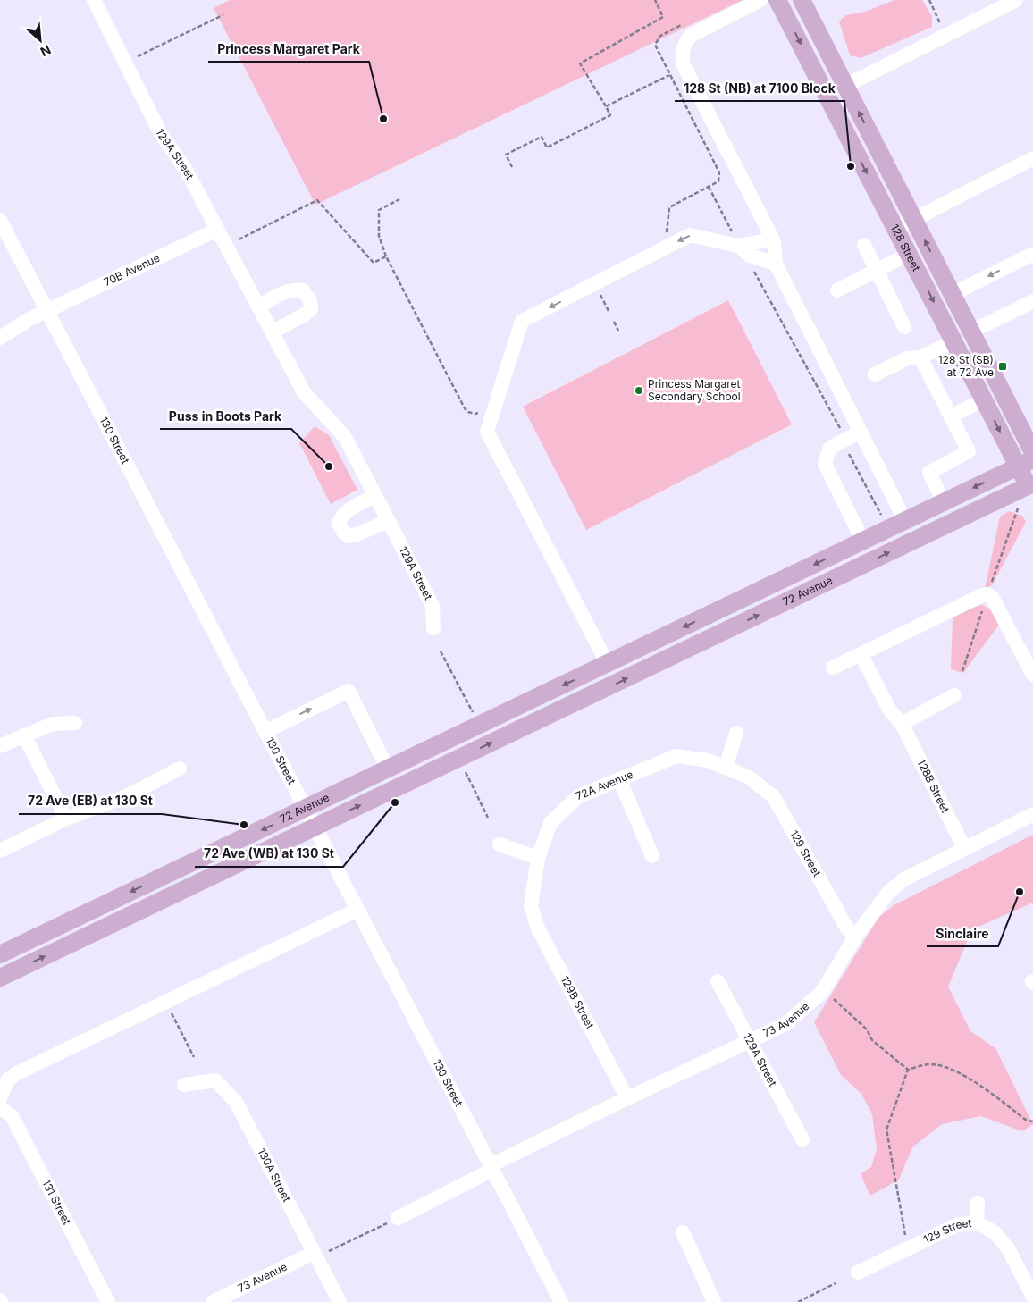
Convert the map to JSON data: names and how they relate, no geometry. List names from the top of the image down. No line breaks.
{"streets":{"main road":["128 Street","72 Avenue"],"street":["129A Street","70B Avenue","130 Street","72A Avenue","128B Street","129 Street","129B Street","73 Avenue","130A Street","131 Street"]},"crossings":[["129A Street","70B Avenue"],["129A Street","73 Avenue"],["128 Street","72 Avenue"],["70B Avenue","130 Street"],["130 Street","72 Avenue"],["130 Street","73 Avenue"],["72A Avenue","129 Street"],["72A Avenue","129B Street"],["128B Street","73 Avenue"],["129 Street","73 Avenue"],["129B Street","73 Avenue"],["73 Avenue","130A Street"]],"places":{"other":["Princess Margaret Park","128 St (NB) at 7100 Block","Princess Margaret Secondary School","Puss in Boots Park","72 Ave (WB) at 130 St","72 Ave (EB) at 130 St","Sinclaire"],"transit":["128 St (SB) at 72 Ave"]},"north":"bottom right"}
